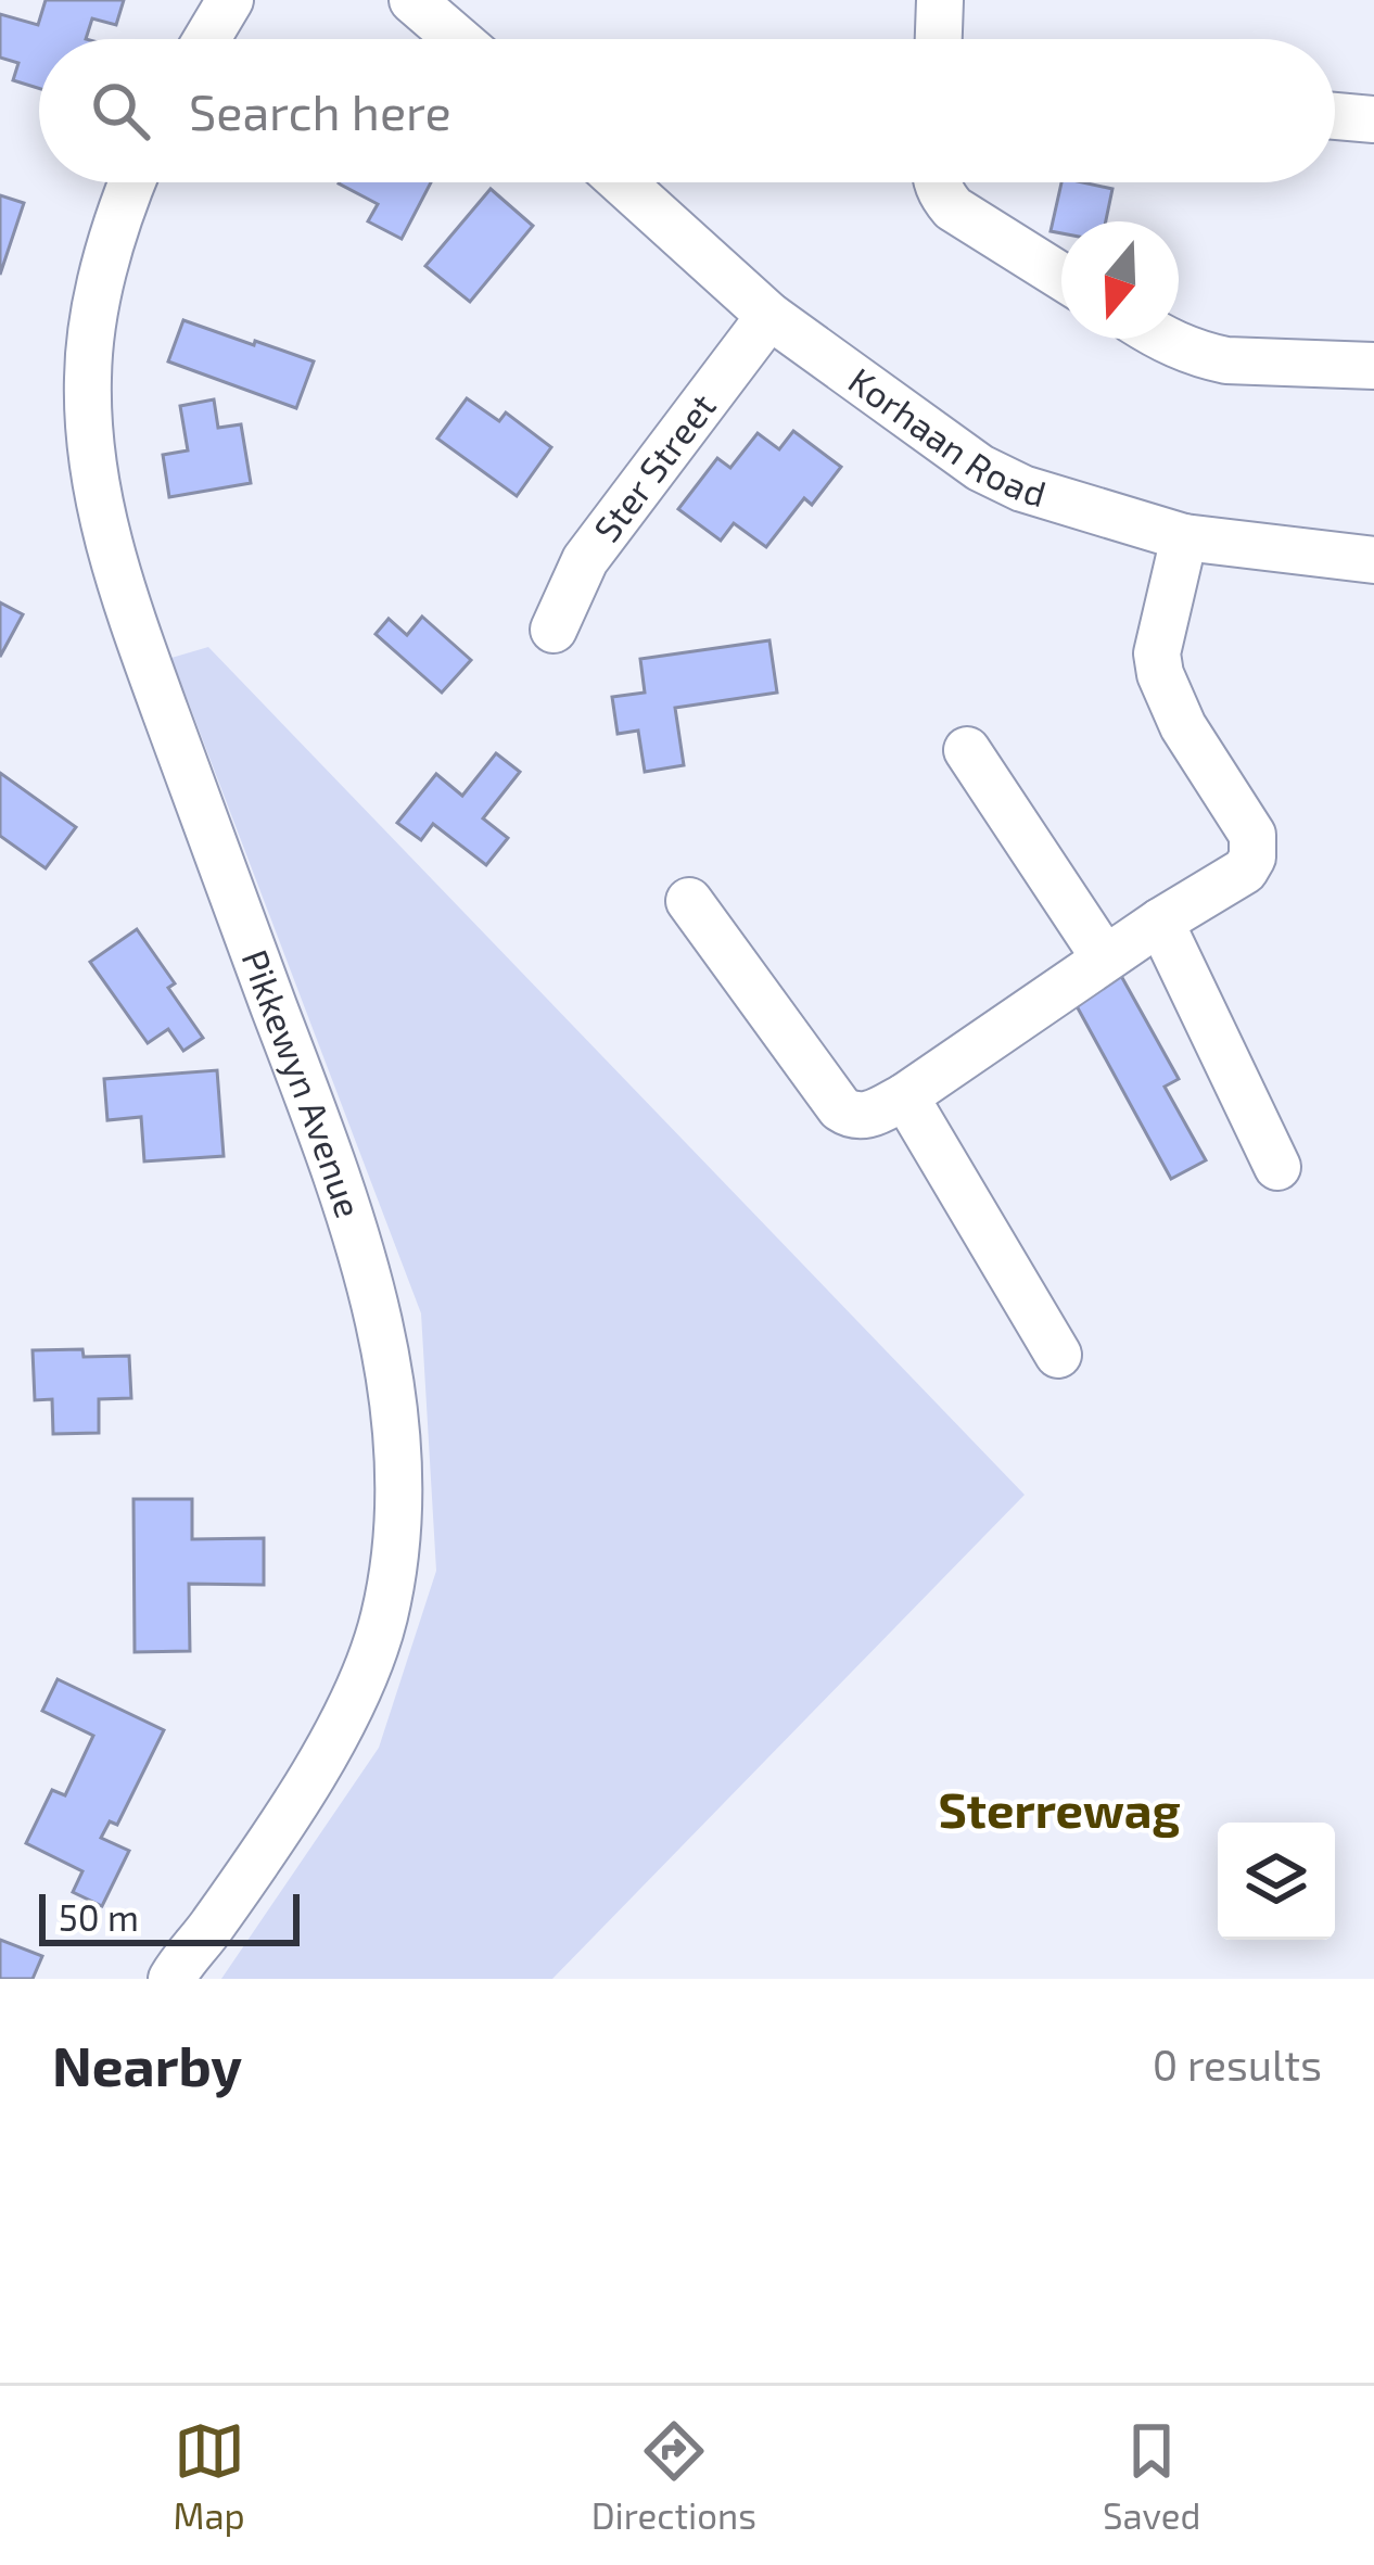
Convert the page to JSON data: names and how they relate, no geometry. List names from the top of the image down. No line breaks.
{"streets":{"street":["Korhaan Road","Ster Street","Pikkewyn Avenue"]},"crossings":[["Korhaan Road","Ster Street"]],"districts":["Sterrewag"],"scale_bar":"50 m","north":"bottom","page":{"search":"Search here","scale":"50 m","heading":["Nearby","0 results"],"nav":["Map","Directions","Saved"]}}
